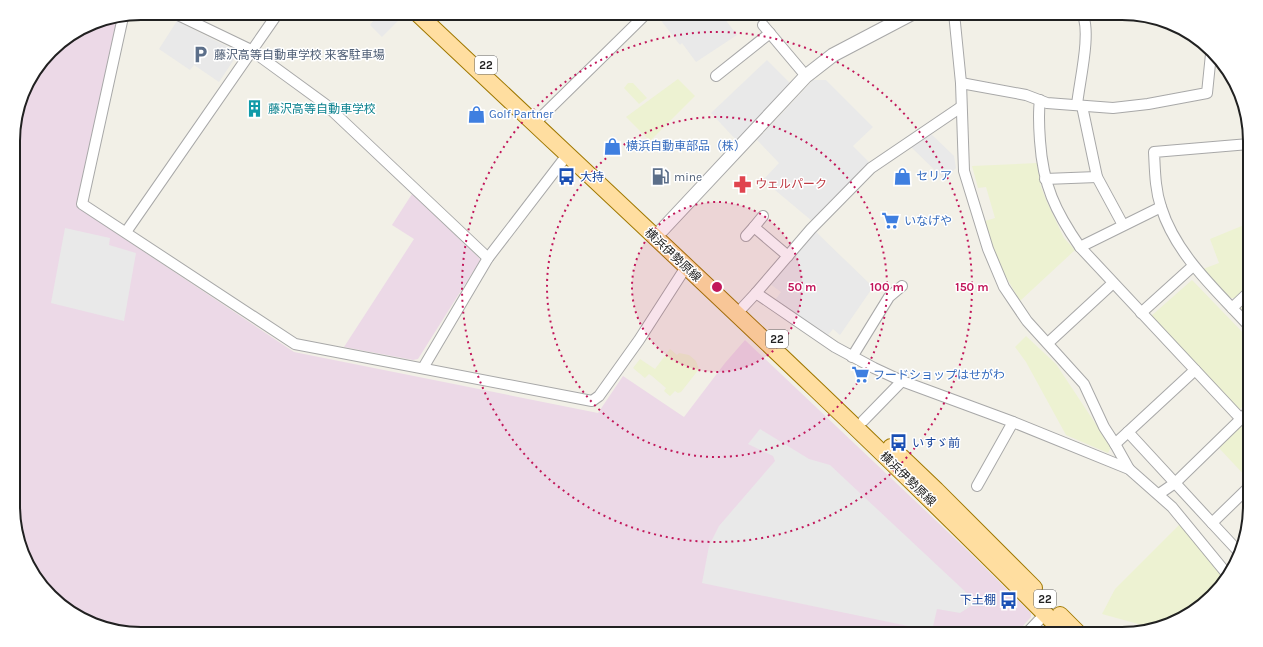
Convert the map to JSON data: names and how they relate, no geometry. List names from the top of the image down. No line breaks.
{"streets":{"main road":["22","横浜伊勢原線"]},"places":{"parking":["藤沢高等自動車学校 来客駐車場"],"building":["藤沢高等自動車学校"],"shop":["Golf Partner","横浜自動車部品（株）","セリア"],"bus stop":["大持","いすゞ前","下土棚"],"fuel station":["mine"],"pharmacy":["ウェルパーク"],"supermarket":["いなげや","フードショップはせがわ"]},"rings":["50 m","100 m","150 m"]}
